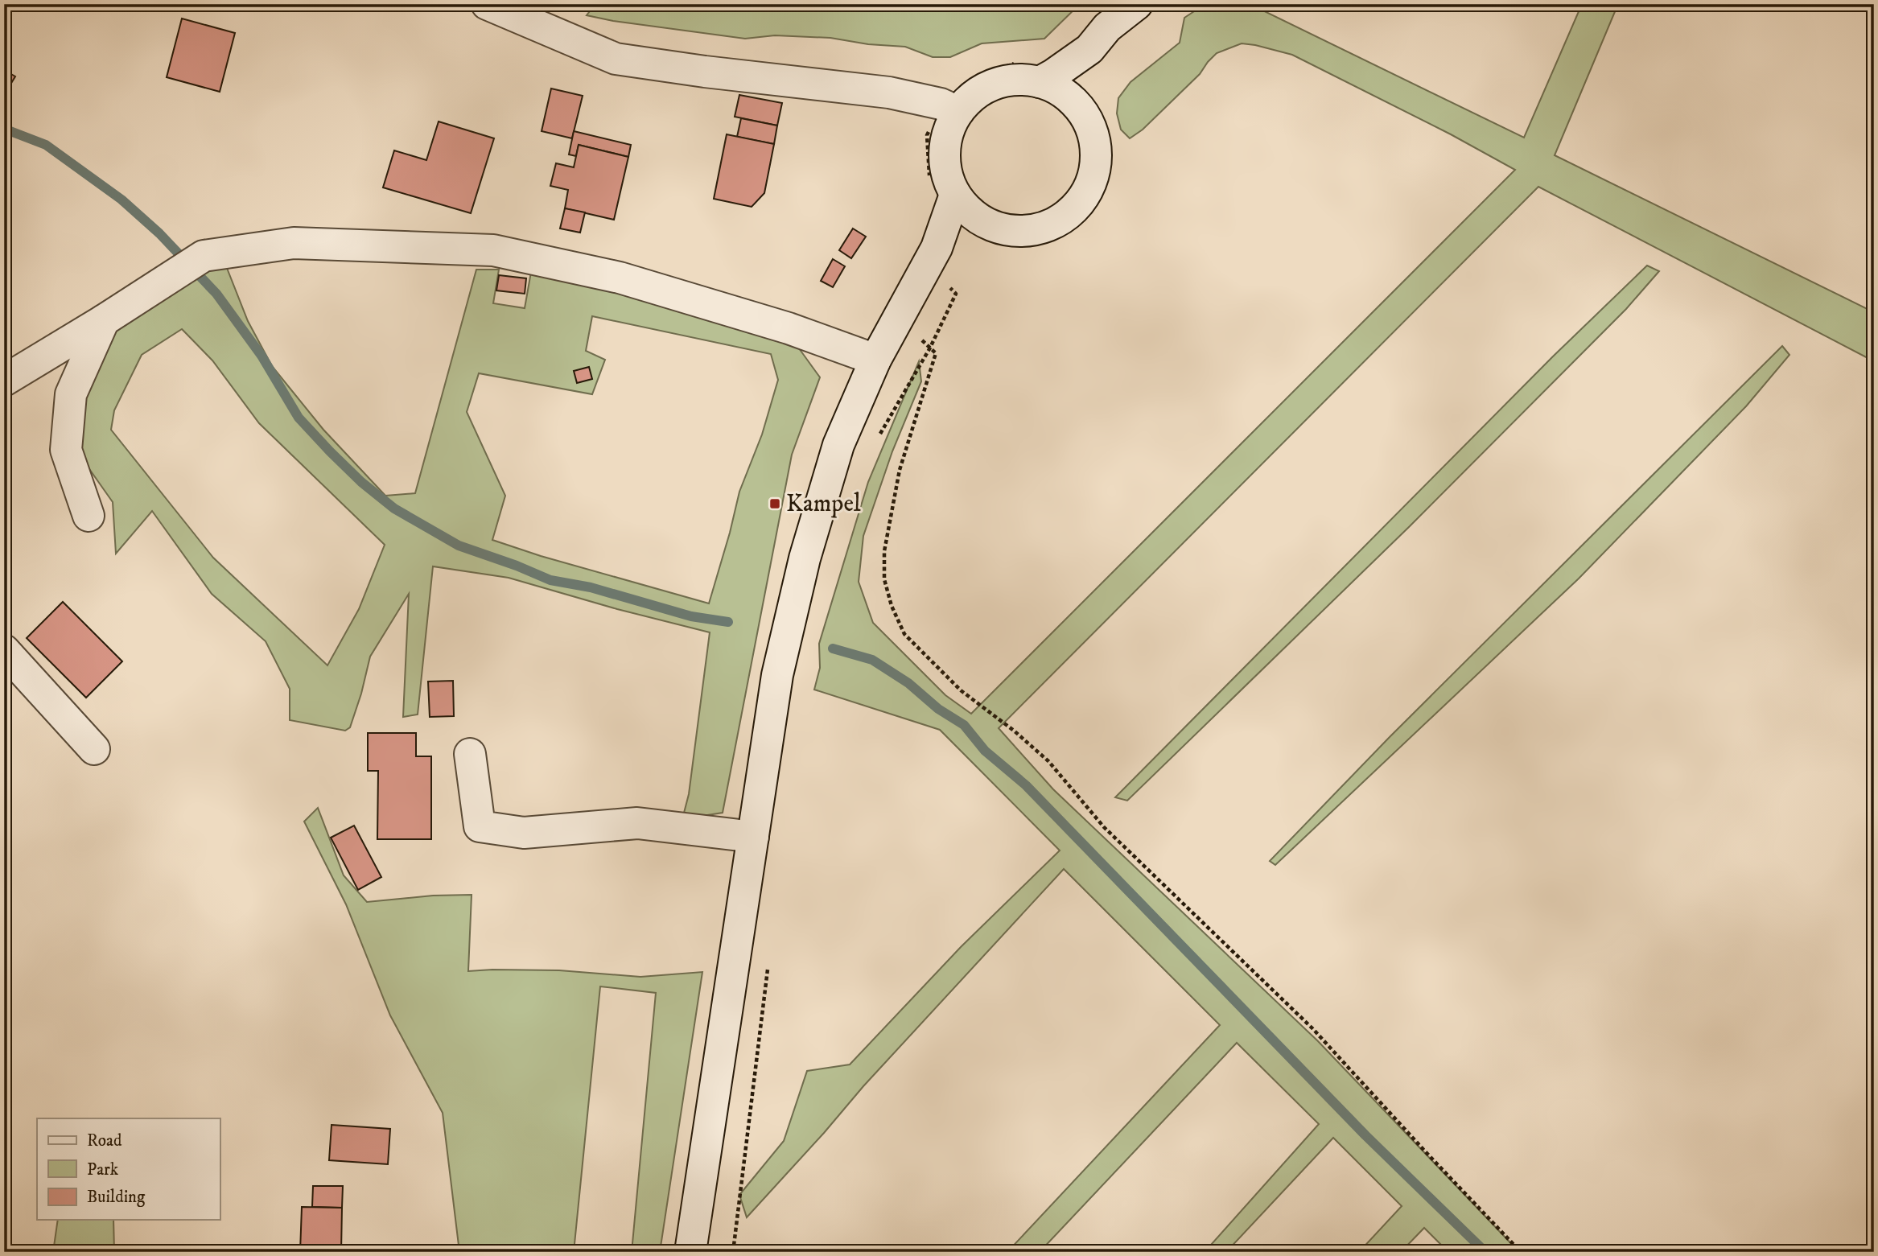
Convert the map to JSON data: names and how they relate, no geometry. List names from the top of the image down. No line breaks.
{"places":{"transit":["Kampel"]},"legend":["Road","Park","Building"]}
